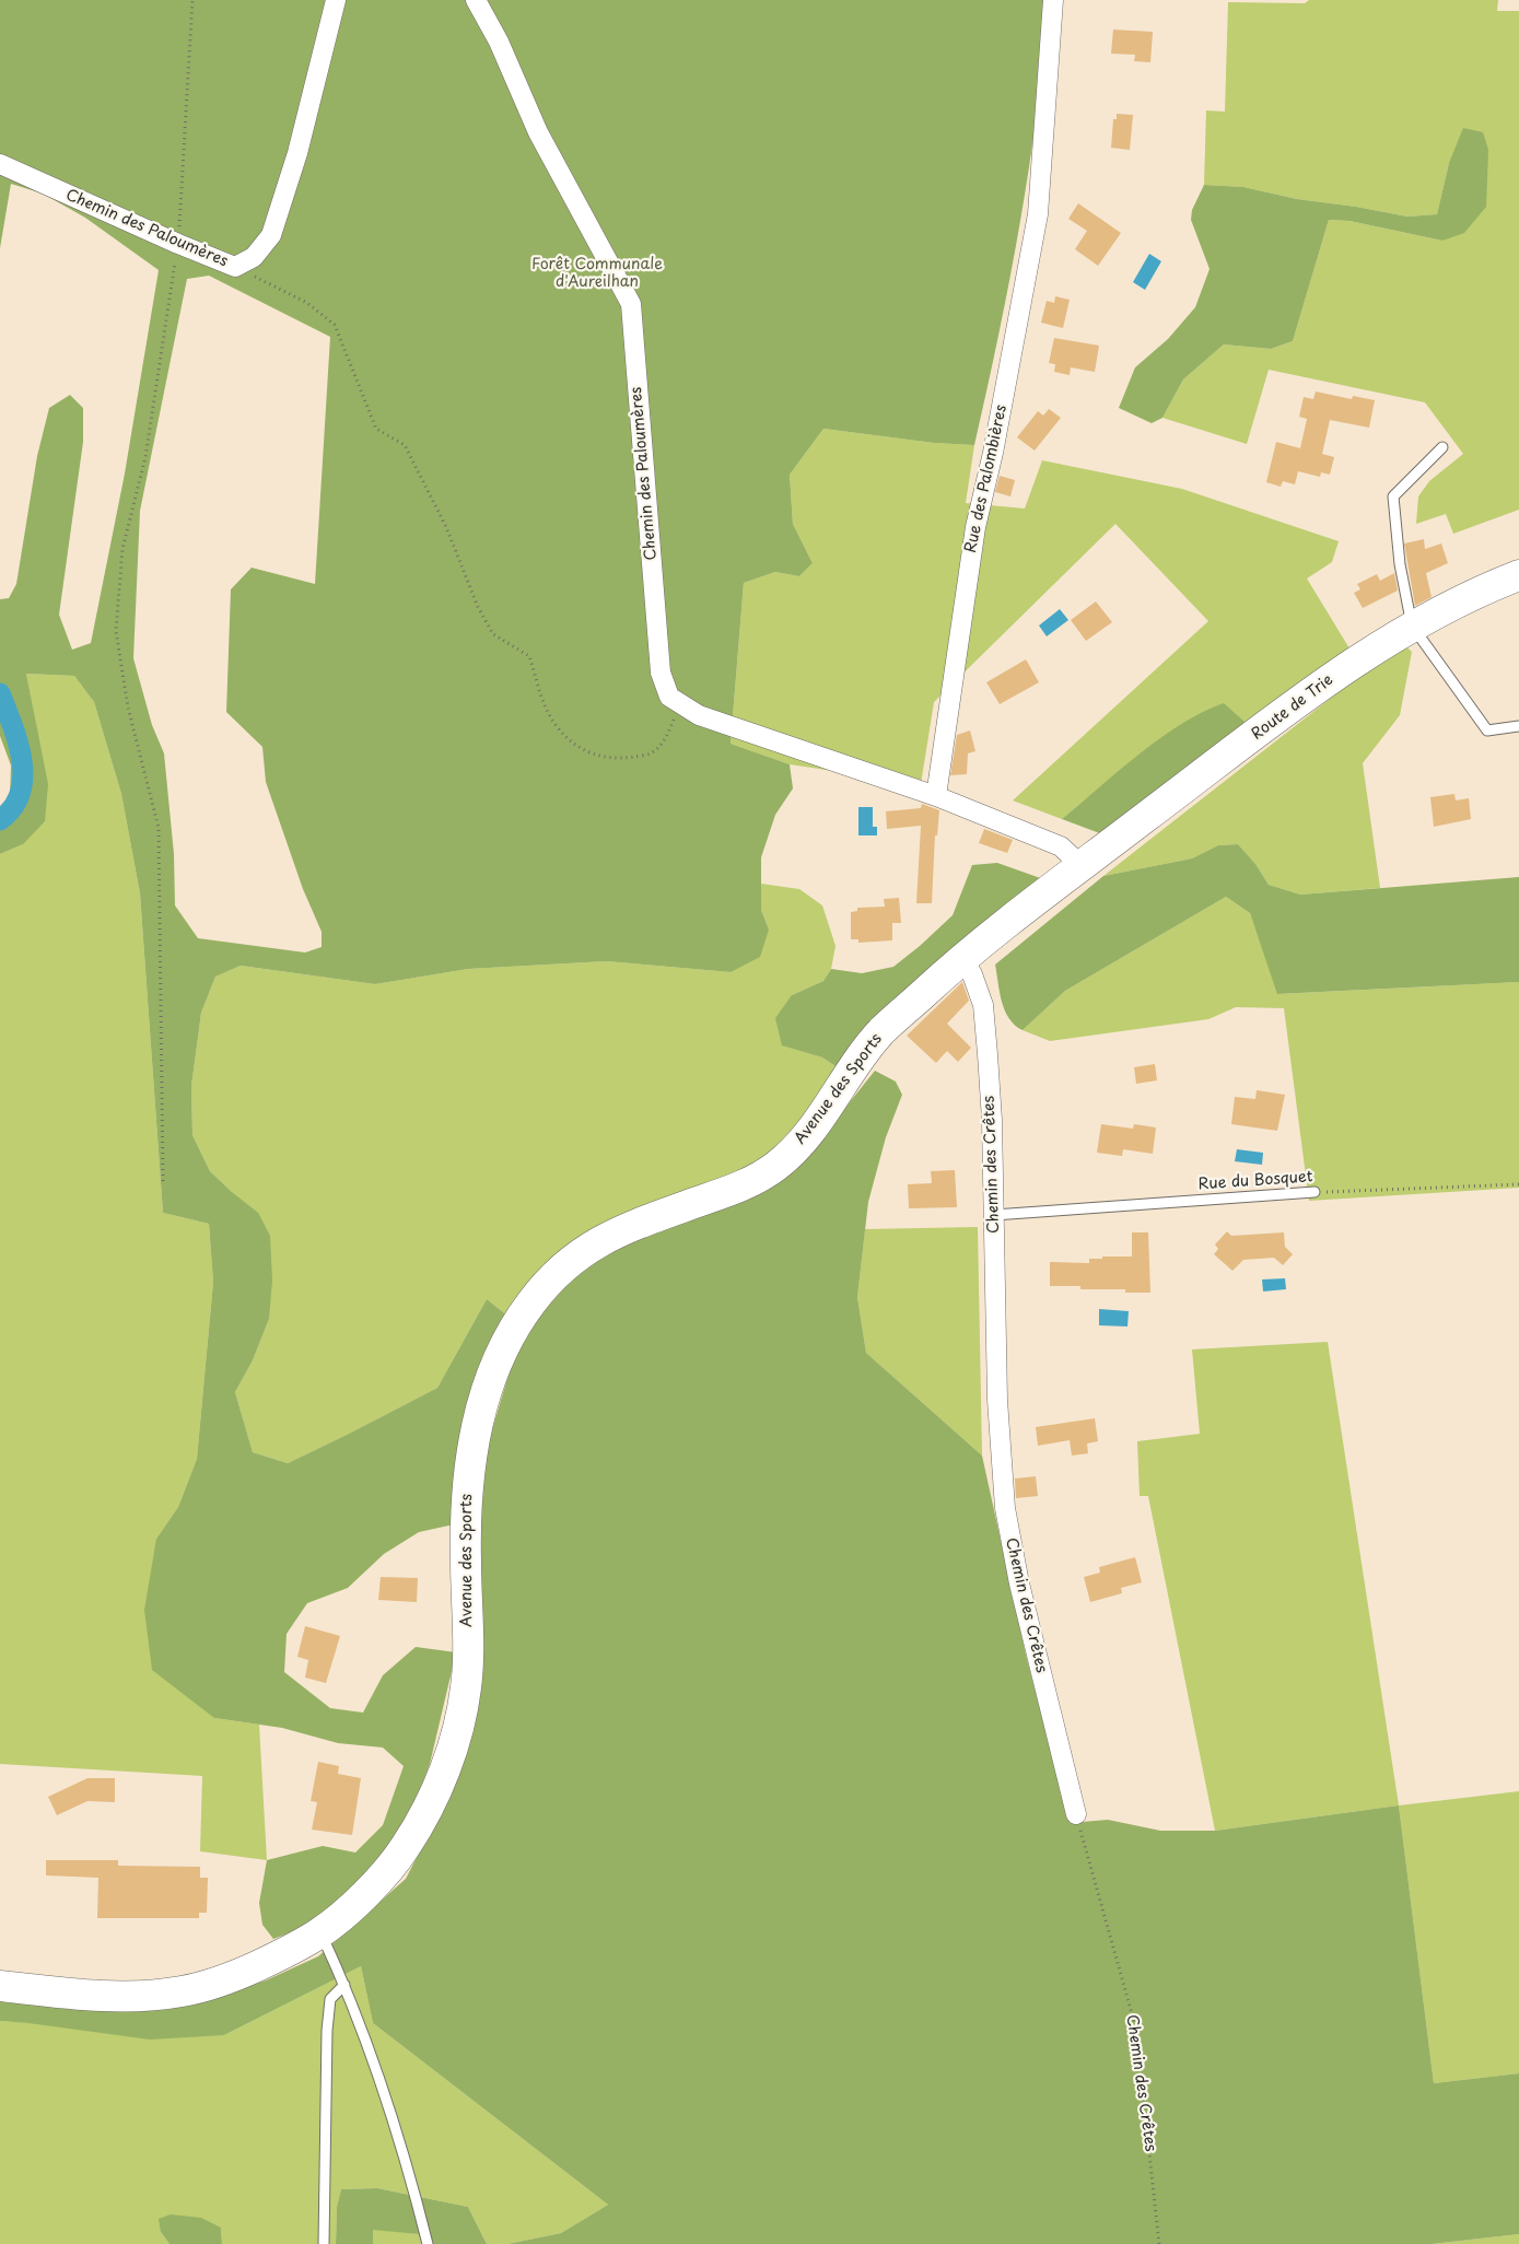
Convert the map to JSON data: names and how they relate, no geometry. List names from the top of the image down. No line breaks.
{"streets":{"main road":["Route de Trie","Avenue des Sports"],"street":["Chemin des Paloumères","Rue des Palombières","Chemin des Crêtes"],"lane":["Rue du Bosquet"]},"crossings":[["Chemin des Paloumères","Rue des Palombières"],["Route de Trie","Avenue des Sports"],["Route de Trie","Chemin des Crêtes"],["Avenue des Sports","Chemin des Crêtes"],["Chemin des Crêtes","Rue du Bosquet"]],"parks":["Forêt Communale d'Aureilhan"]}
